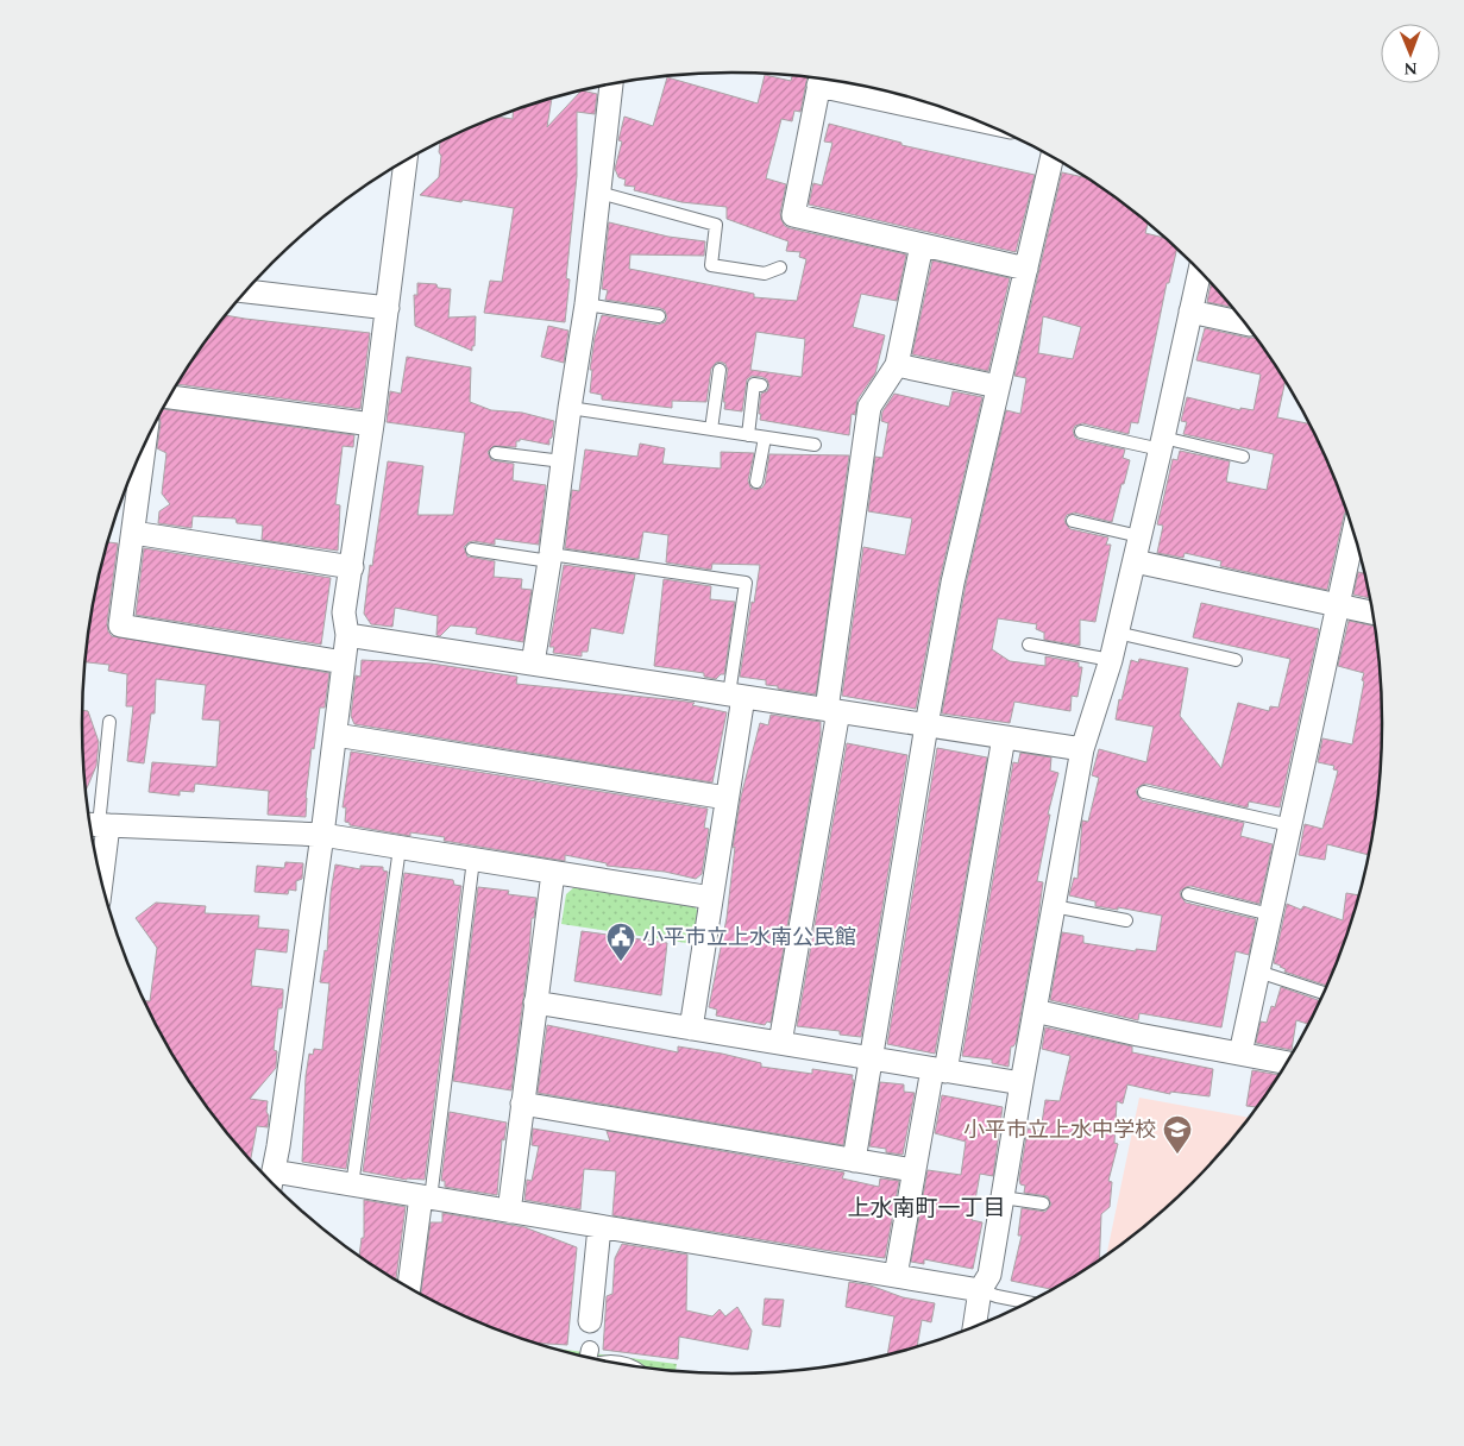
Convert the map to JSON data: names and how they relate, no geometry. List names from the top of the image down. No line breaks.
{"districts":["上水南町一丁目"],"places":{"public building":["小平市立上水南公民館"],"school or university":["小平市立上水中学校"]},"north":"bottom"}
